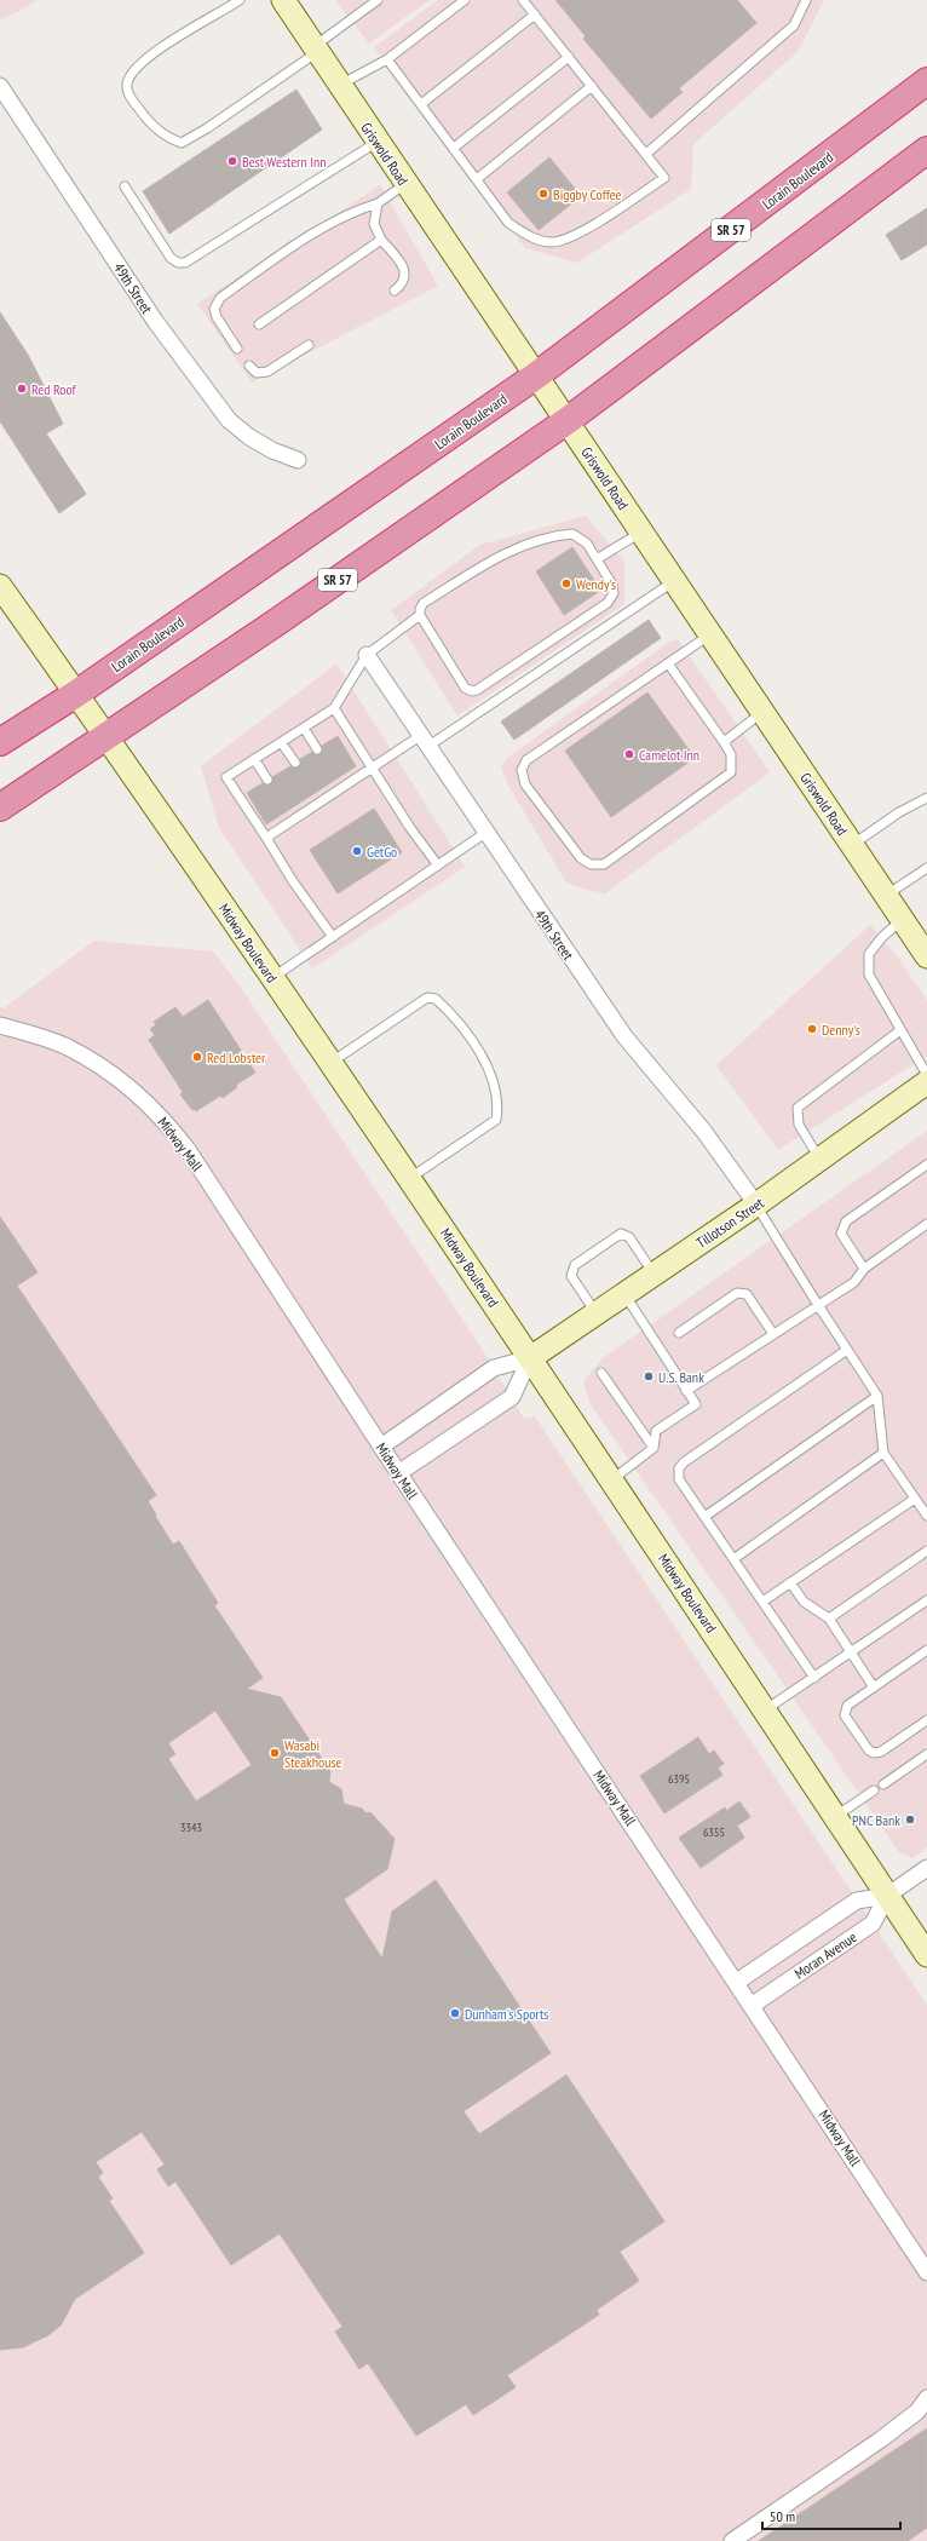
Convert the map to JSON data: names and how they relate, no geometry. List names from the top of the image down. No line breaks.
{"streets":{"highway":["Lorain Boulevard","SR 57"],"street":["Griswold Road","49th Street","Midway Boulevard","Midway Mall","Tillotson Street","Moran Avenue"]},"crossings":[["Griswold Road","Lorain Boulevard"],["Griswold Road","SR 57"],["Lorain Boulevard","Midway Boulevard"],["SR 57","Midway Boulevard"],["49th Street","Tillotson Street"],["Midway Boulevard","Tillotson Street"],["Midway Boulevard","Moran Avenue"],["Midway Mall","Tillotson Street"],["Midway Mall","Moran Avenue"]],"places":["Best Western Inn","Biggby Coffee","Red Roof","Wendy's","Camelot Inn","GetGo","Denny's","Red Lobster","U.S. Bank","Wasabi Steakhouse","PNC Bank","Dunham's Sports"],"house_numbers":["6395","3343","6355"],"scale_bar":"50 m"}
